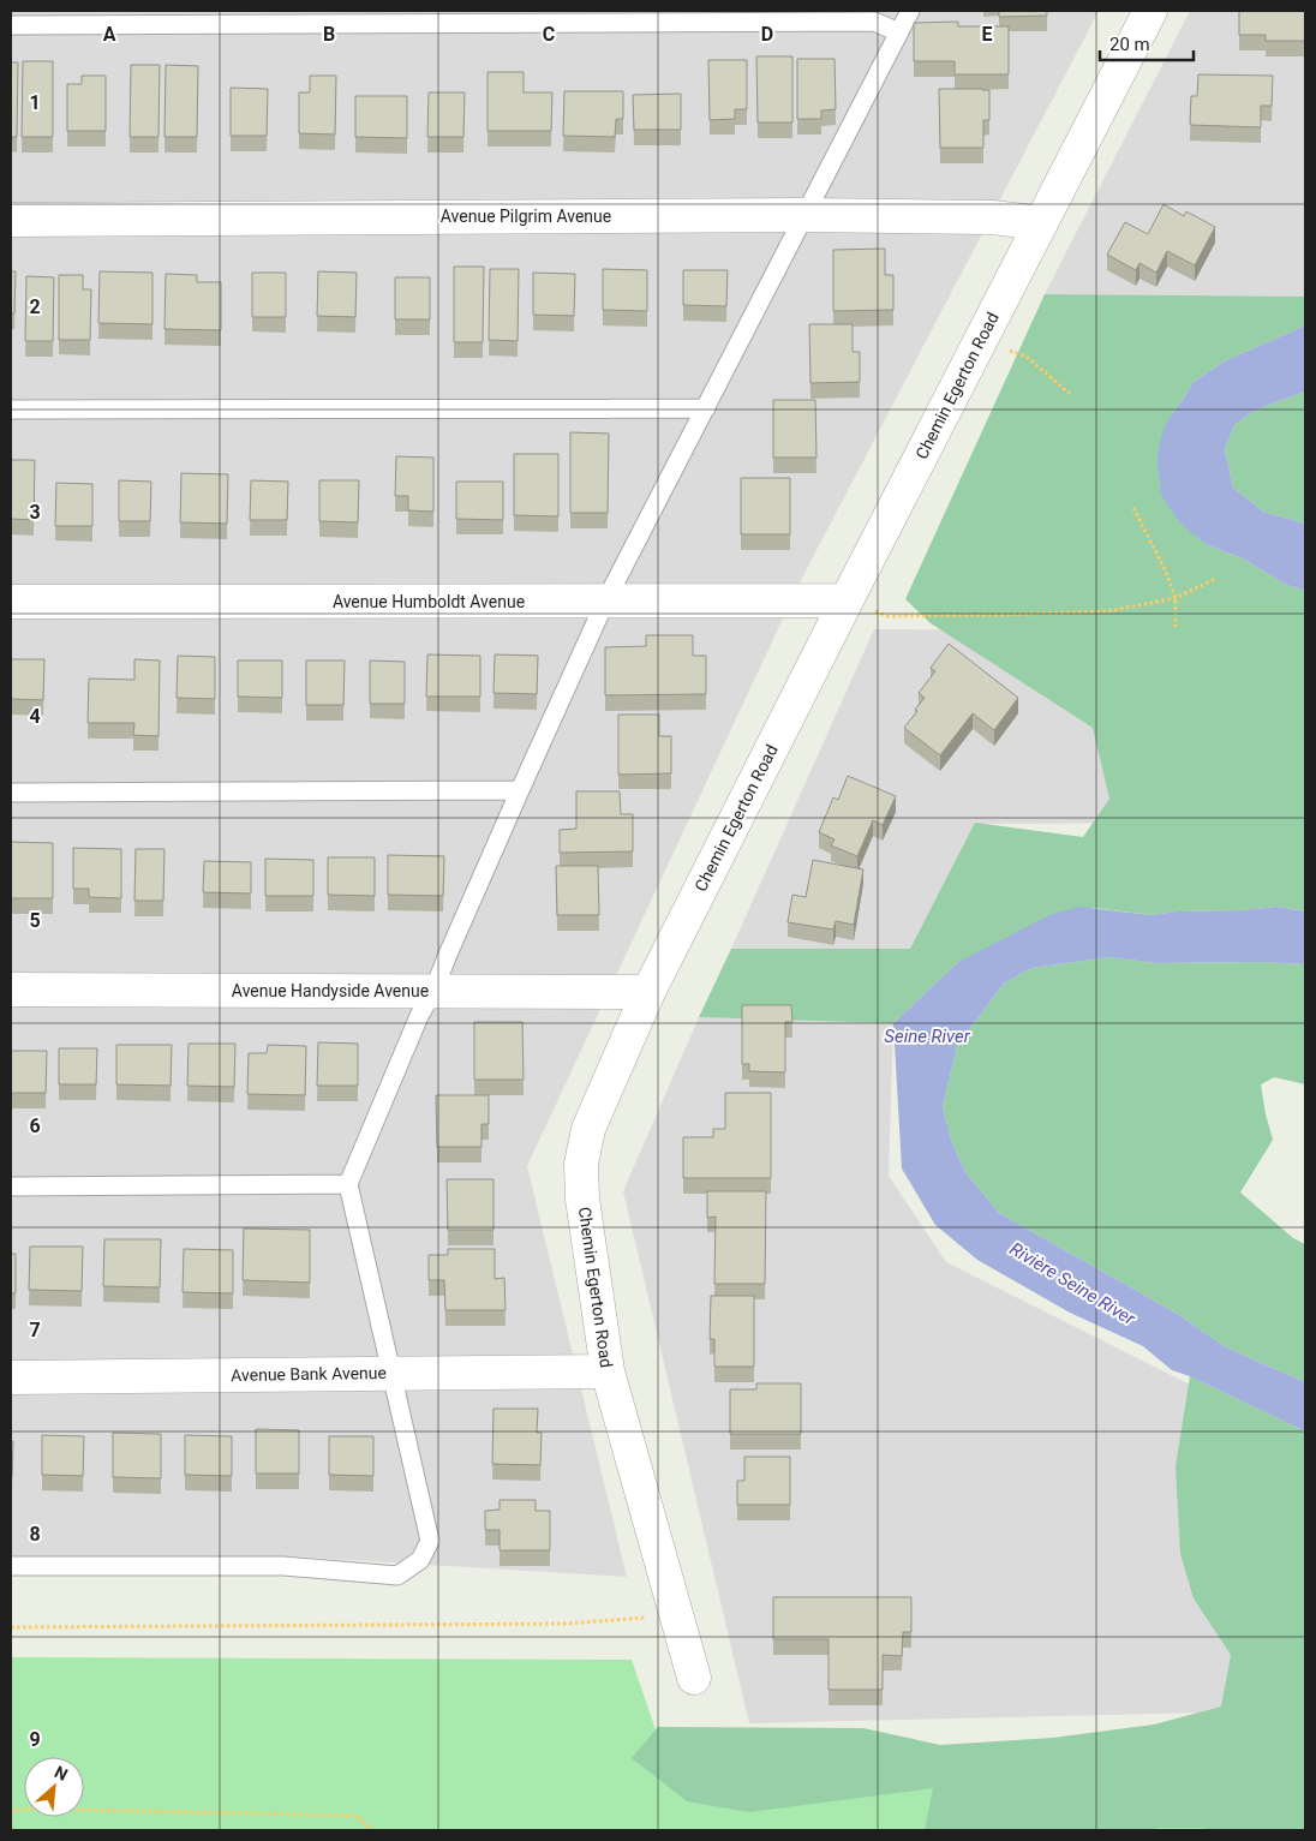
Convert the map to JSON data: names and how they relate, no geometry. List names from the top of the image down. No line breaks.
{"streets":{"street":["Avenue Pilgrim Avenue","Chemin Egerton Road","Avenue Humboldt Avenue","Avenue Handyside Avenue","Avenue Bank Avenue"]},"crossings":[["Avenue Pilgrim Avenue","Chemin Egerton Road"],["Chemin Egerton Road","Avenue Humboldt Avenue"],["Chemin Egerton Road","Avenue Handyside Avenue"],["Chemin Egerton Road","Avenue Bank Avenue"]],"water":["Seine River","Rivière Seine River"],"scale_bar":"20 m","north":"top right","grid":{"columns":["A","B","C","D","E"],"rows":["1","2","3","4","5","6","7","8","9"]}}
